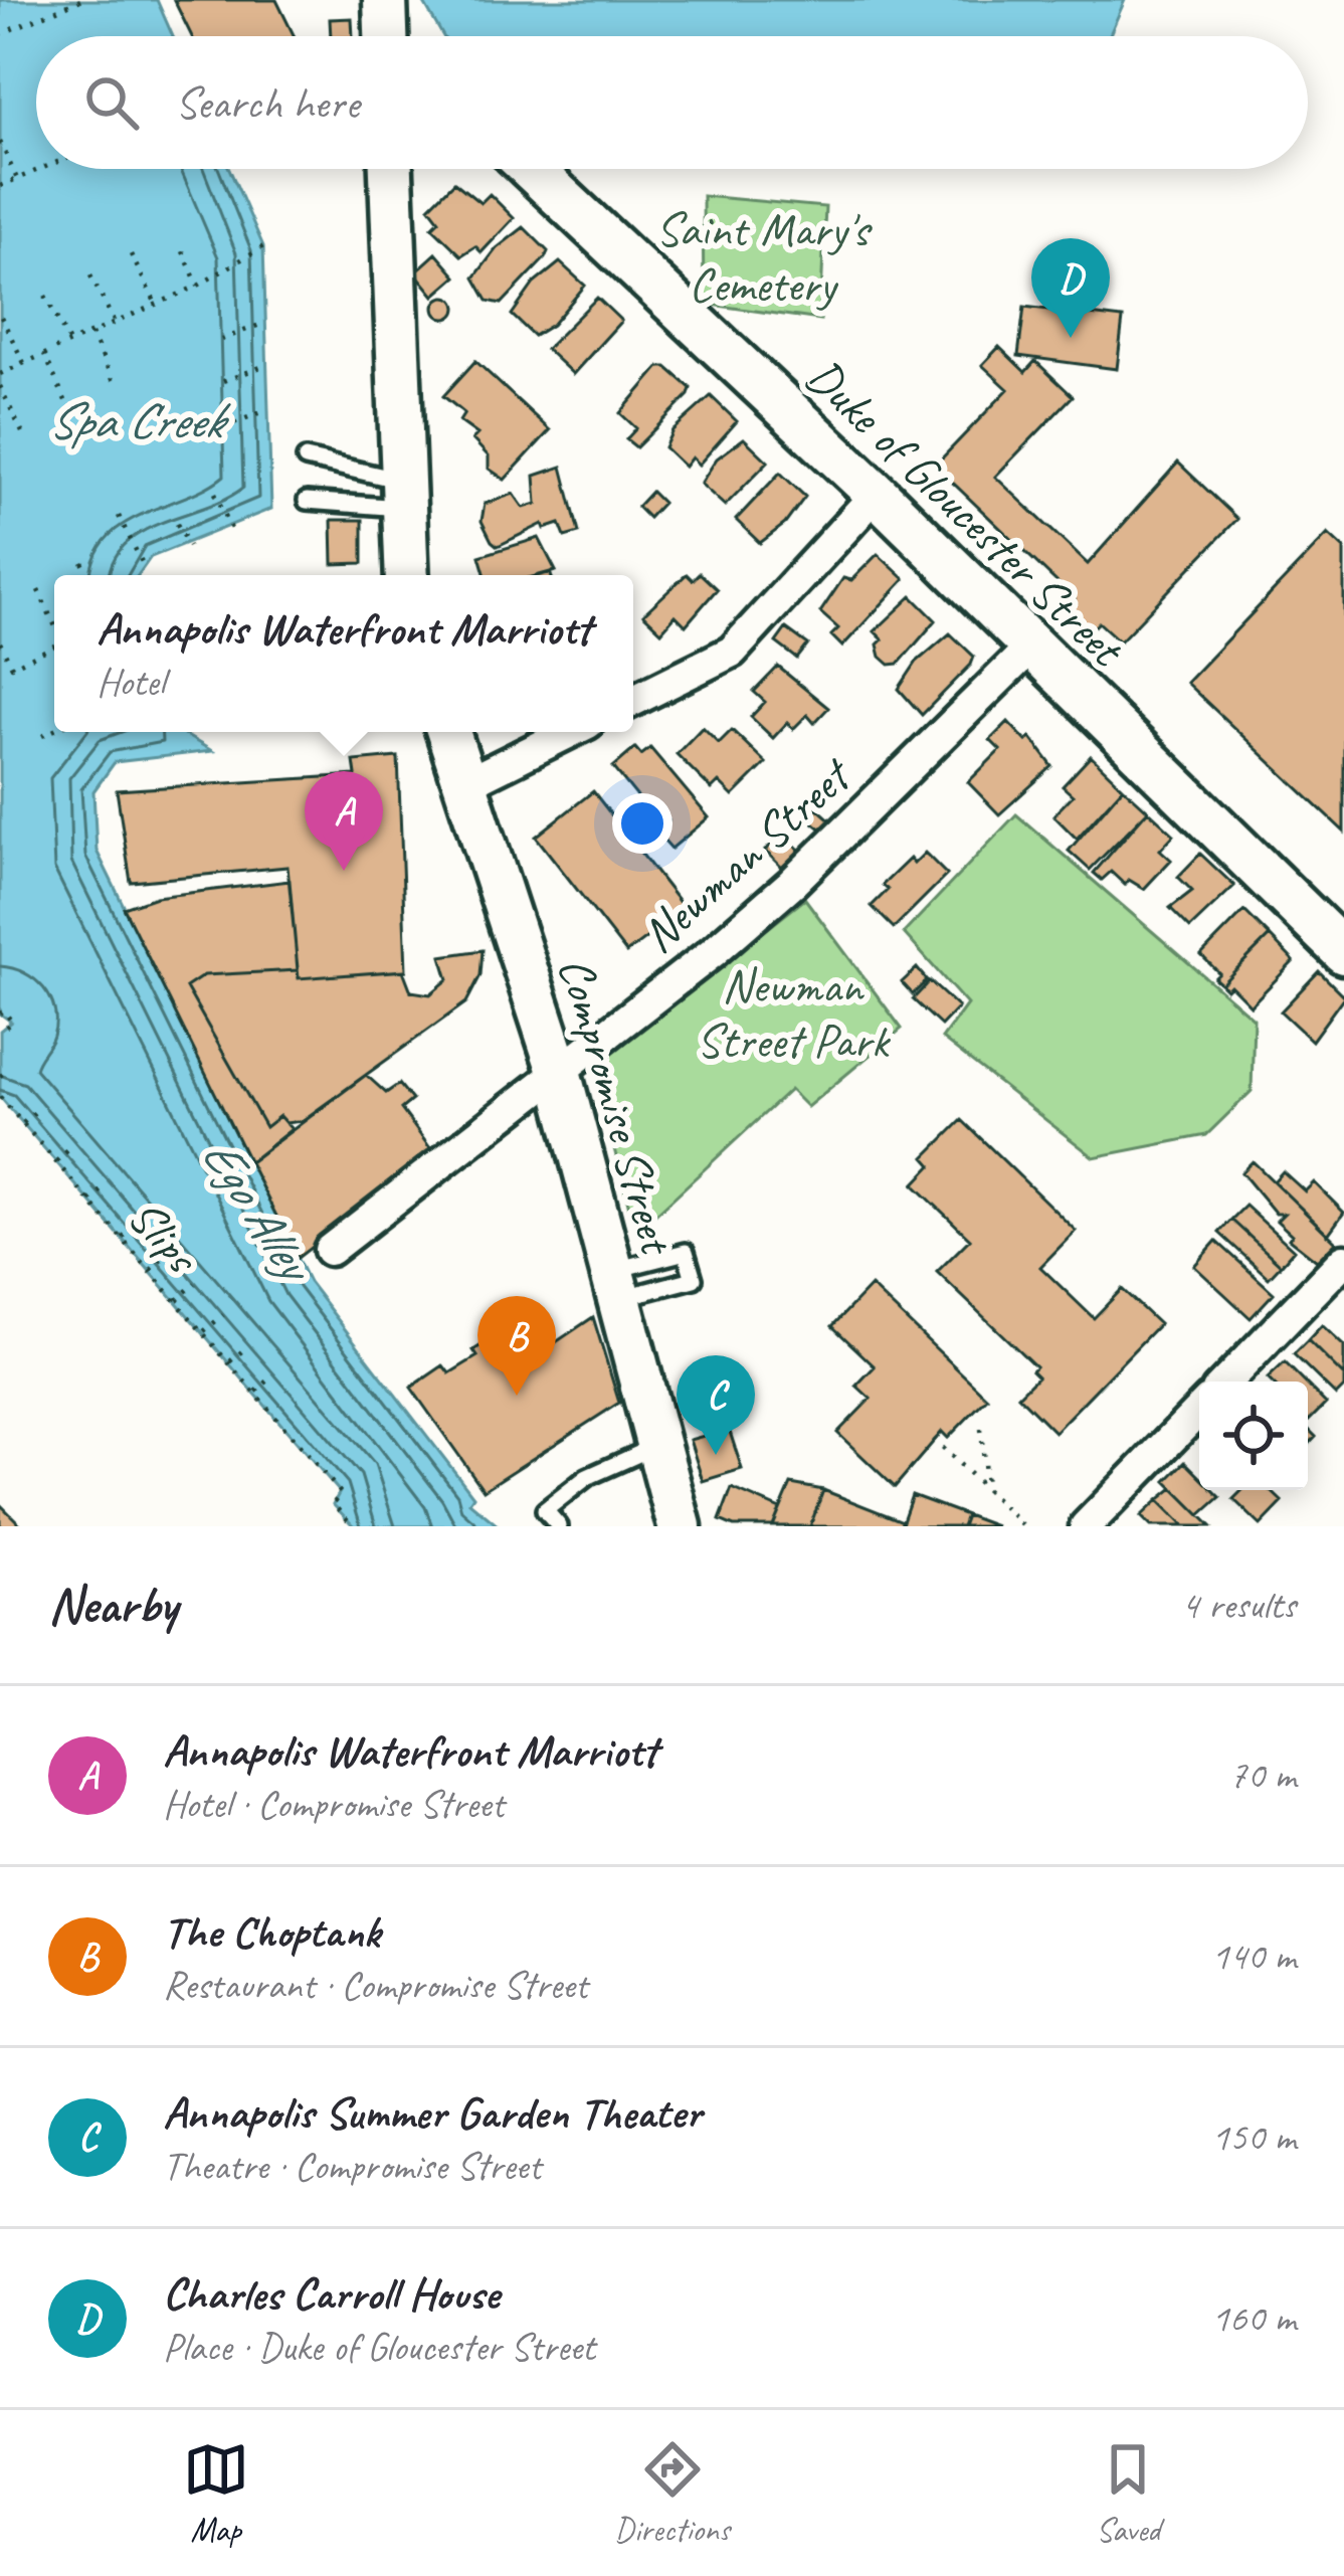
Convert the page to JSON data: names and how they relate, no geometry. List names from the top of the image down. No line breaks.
{"streets":{"main road":["Duke of Gloucester Street","Compromise Street"],"street":["Newman Street"],"path":["Slips"]},"crossings":[["Duke of Gloucester Street","Newman Street"],["Newman Street","Compromise Street"]],"water":["Spa Creek","Ego Alley"],"parks":["Saint Mary's Cemetery","Newman Street Park"],"page":{"search":"Search here","pins":["D","A","B","C"],"popup":["Annapolis Waterfront Marriott","Hotel"],"heading":["Nearby","4 results"],"list":[{"mark":"A","name":"Annapolis Waterfront Marriott","note":"Hotel · Compromise Street","value":"70 m"},{"mark":"B","name":"The Choptank","note":"Restaurant · Compromise Street","value":"140 m"},{"mark":"C","name":"Annapolis Summer Garden Theater","note":"Theatre · Compromise Street","value":"150 m"},{"mark":"D","name":"Charles Carroll House","note":"Place · Duke of Gloucester Street","value":"160 m"}],"nav":["Map","Directions","Saved"]}}
